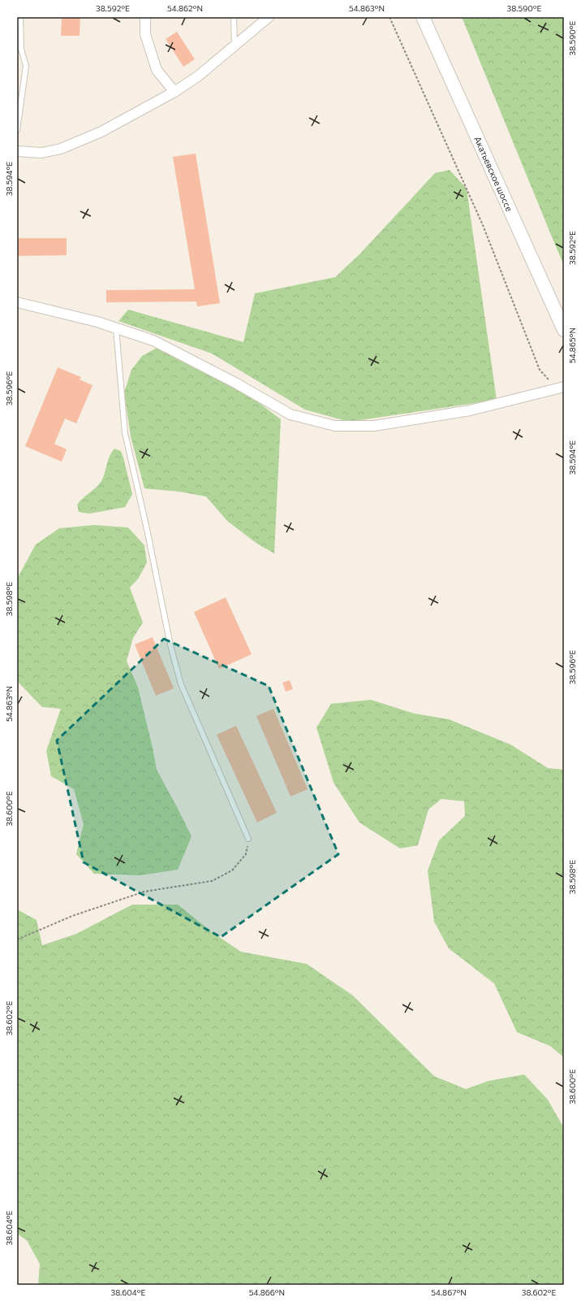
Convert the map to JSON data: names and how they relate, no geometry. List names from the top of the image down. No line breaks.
{"streets":{"street":["Акатьевское шоссе"]},"coordinates":["38.592°E","54.862°N","54.863°N","38.590°E","38.594°E","54.865°N","38.596°E","38.598°E","38.600°E","38.602°E","38.604°E","54.866°N","54.867°N"]}
